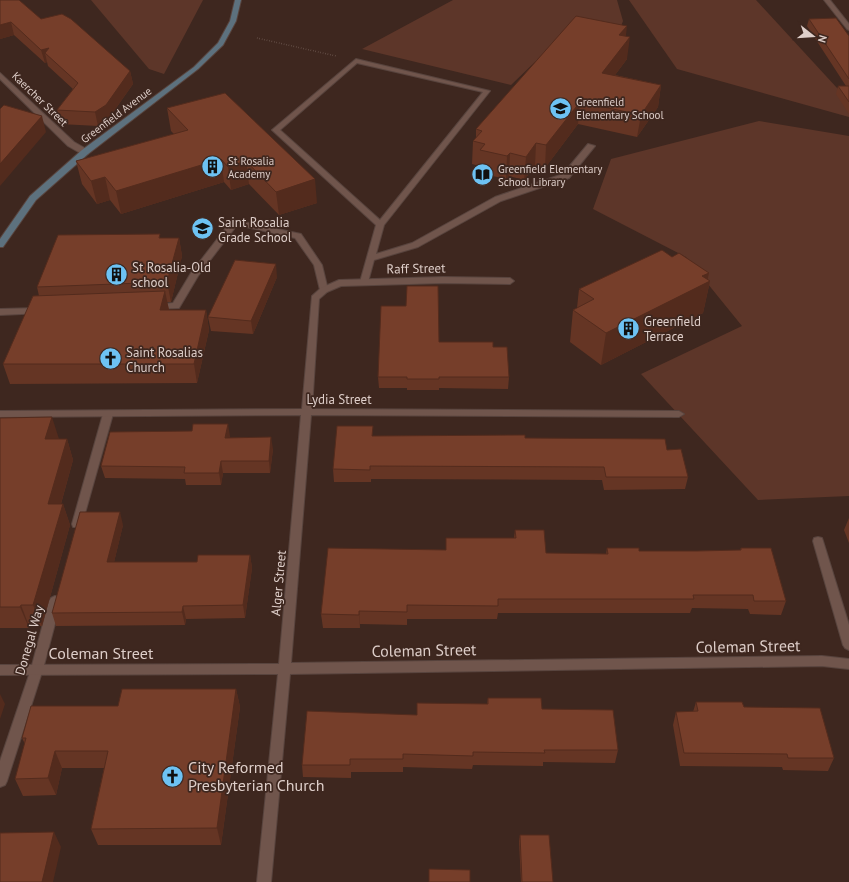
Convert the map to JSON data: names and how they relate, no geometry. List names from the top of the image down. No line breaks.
{"streets":{"main road":["Greenfield Avenue"],"street":["Kaercher Street","Raff Street","Lydia Street","Alger Street","Donegal Way","Coleman Street"]},"crossings":[["Kaercher Street","Greenfield Avenue"],["Raff Street","Alger Street"],["Lydia Street","Alger Street"],["Alger Street","Coleman Street"],["Donegal Way","Coleman Street"]],"places":{"school or university":["Greenfield Elementary School","Saint Rosalia Grade School"],"building":["St Rosalia Academy","St Rosalia-Old school","Greenfield Terrace"],"library":["Greenfield Elementary School Library"],"church":["Saint Rosalias Church","City Reformed Presbyterian Church"]},"north":"right"}
